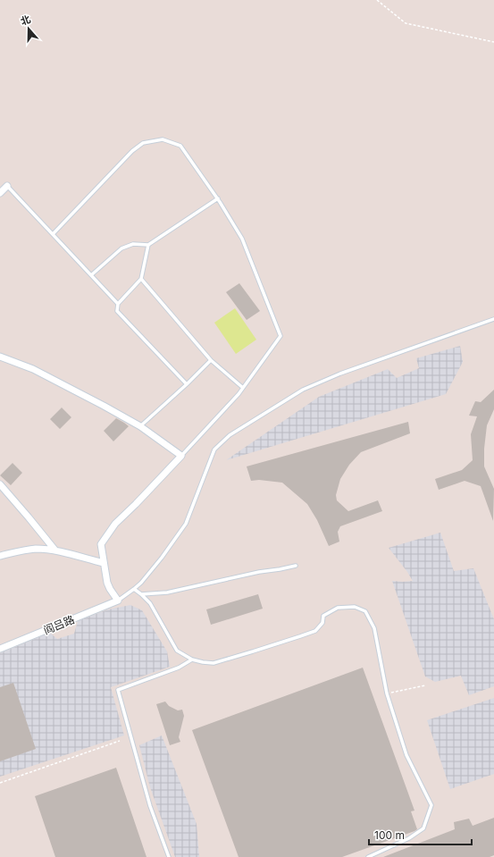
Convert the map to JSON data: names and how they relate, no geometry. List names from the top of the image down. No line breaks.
{"streets":{"street":["阎吕路"]},"scale_bar":"100 m","north":"top"}
